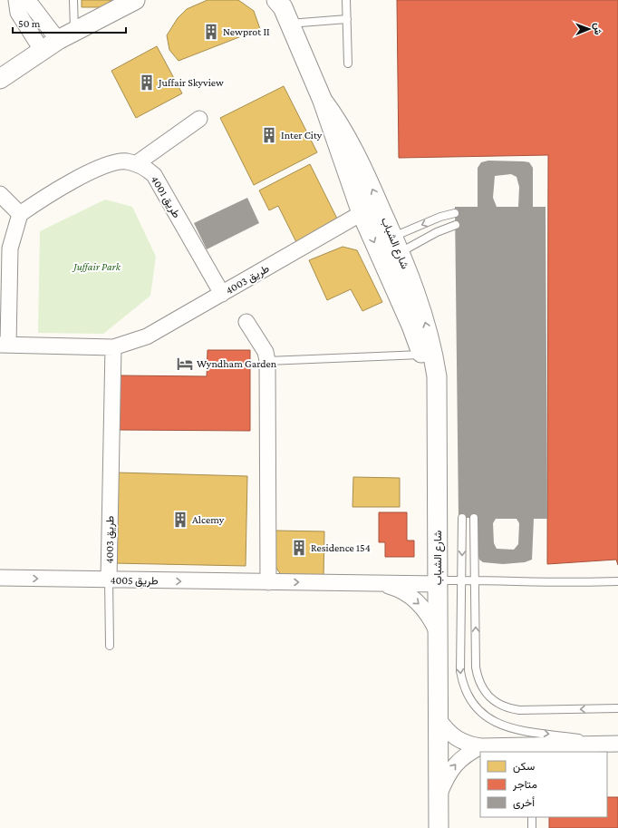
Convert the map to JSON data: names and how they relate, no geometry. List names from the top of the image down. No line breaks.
{"streets":{"street":["طريق 4001","شارع الشباب","طريق 4003","طريق 4005"]},"crossings":[["طريق 4001","طريق 4003"],["شارع الشباب","طريق 4003"],["شارع الشباب","طريق 4005"],["طريق 4003","طريق 4005"]],"one_way":["طريق 4005"],"parks":["Juffair Park"],"places":{"building":["Newprot II","Juffair Skyview","Inter City","Alcemy","Residence 154"],"hotel":["Wyndham Garden"]},"legend":["سكن","متاجر","أخرى"],"scale_bar":"50 m","north":"right"}
